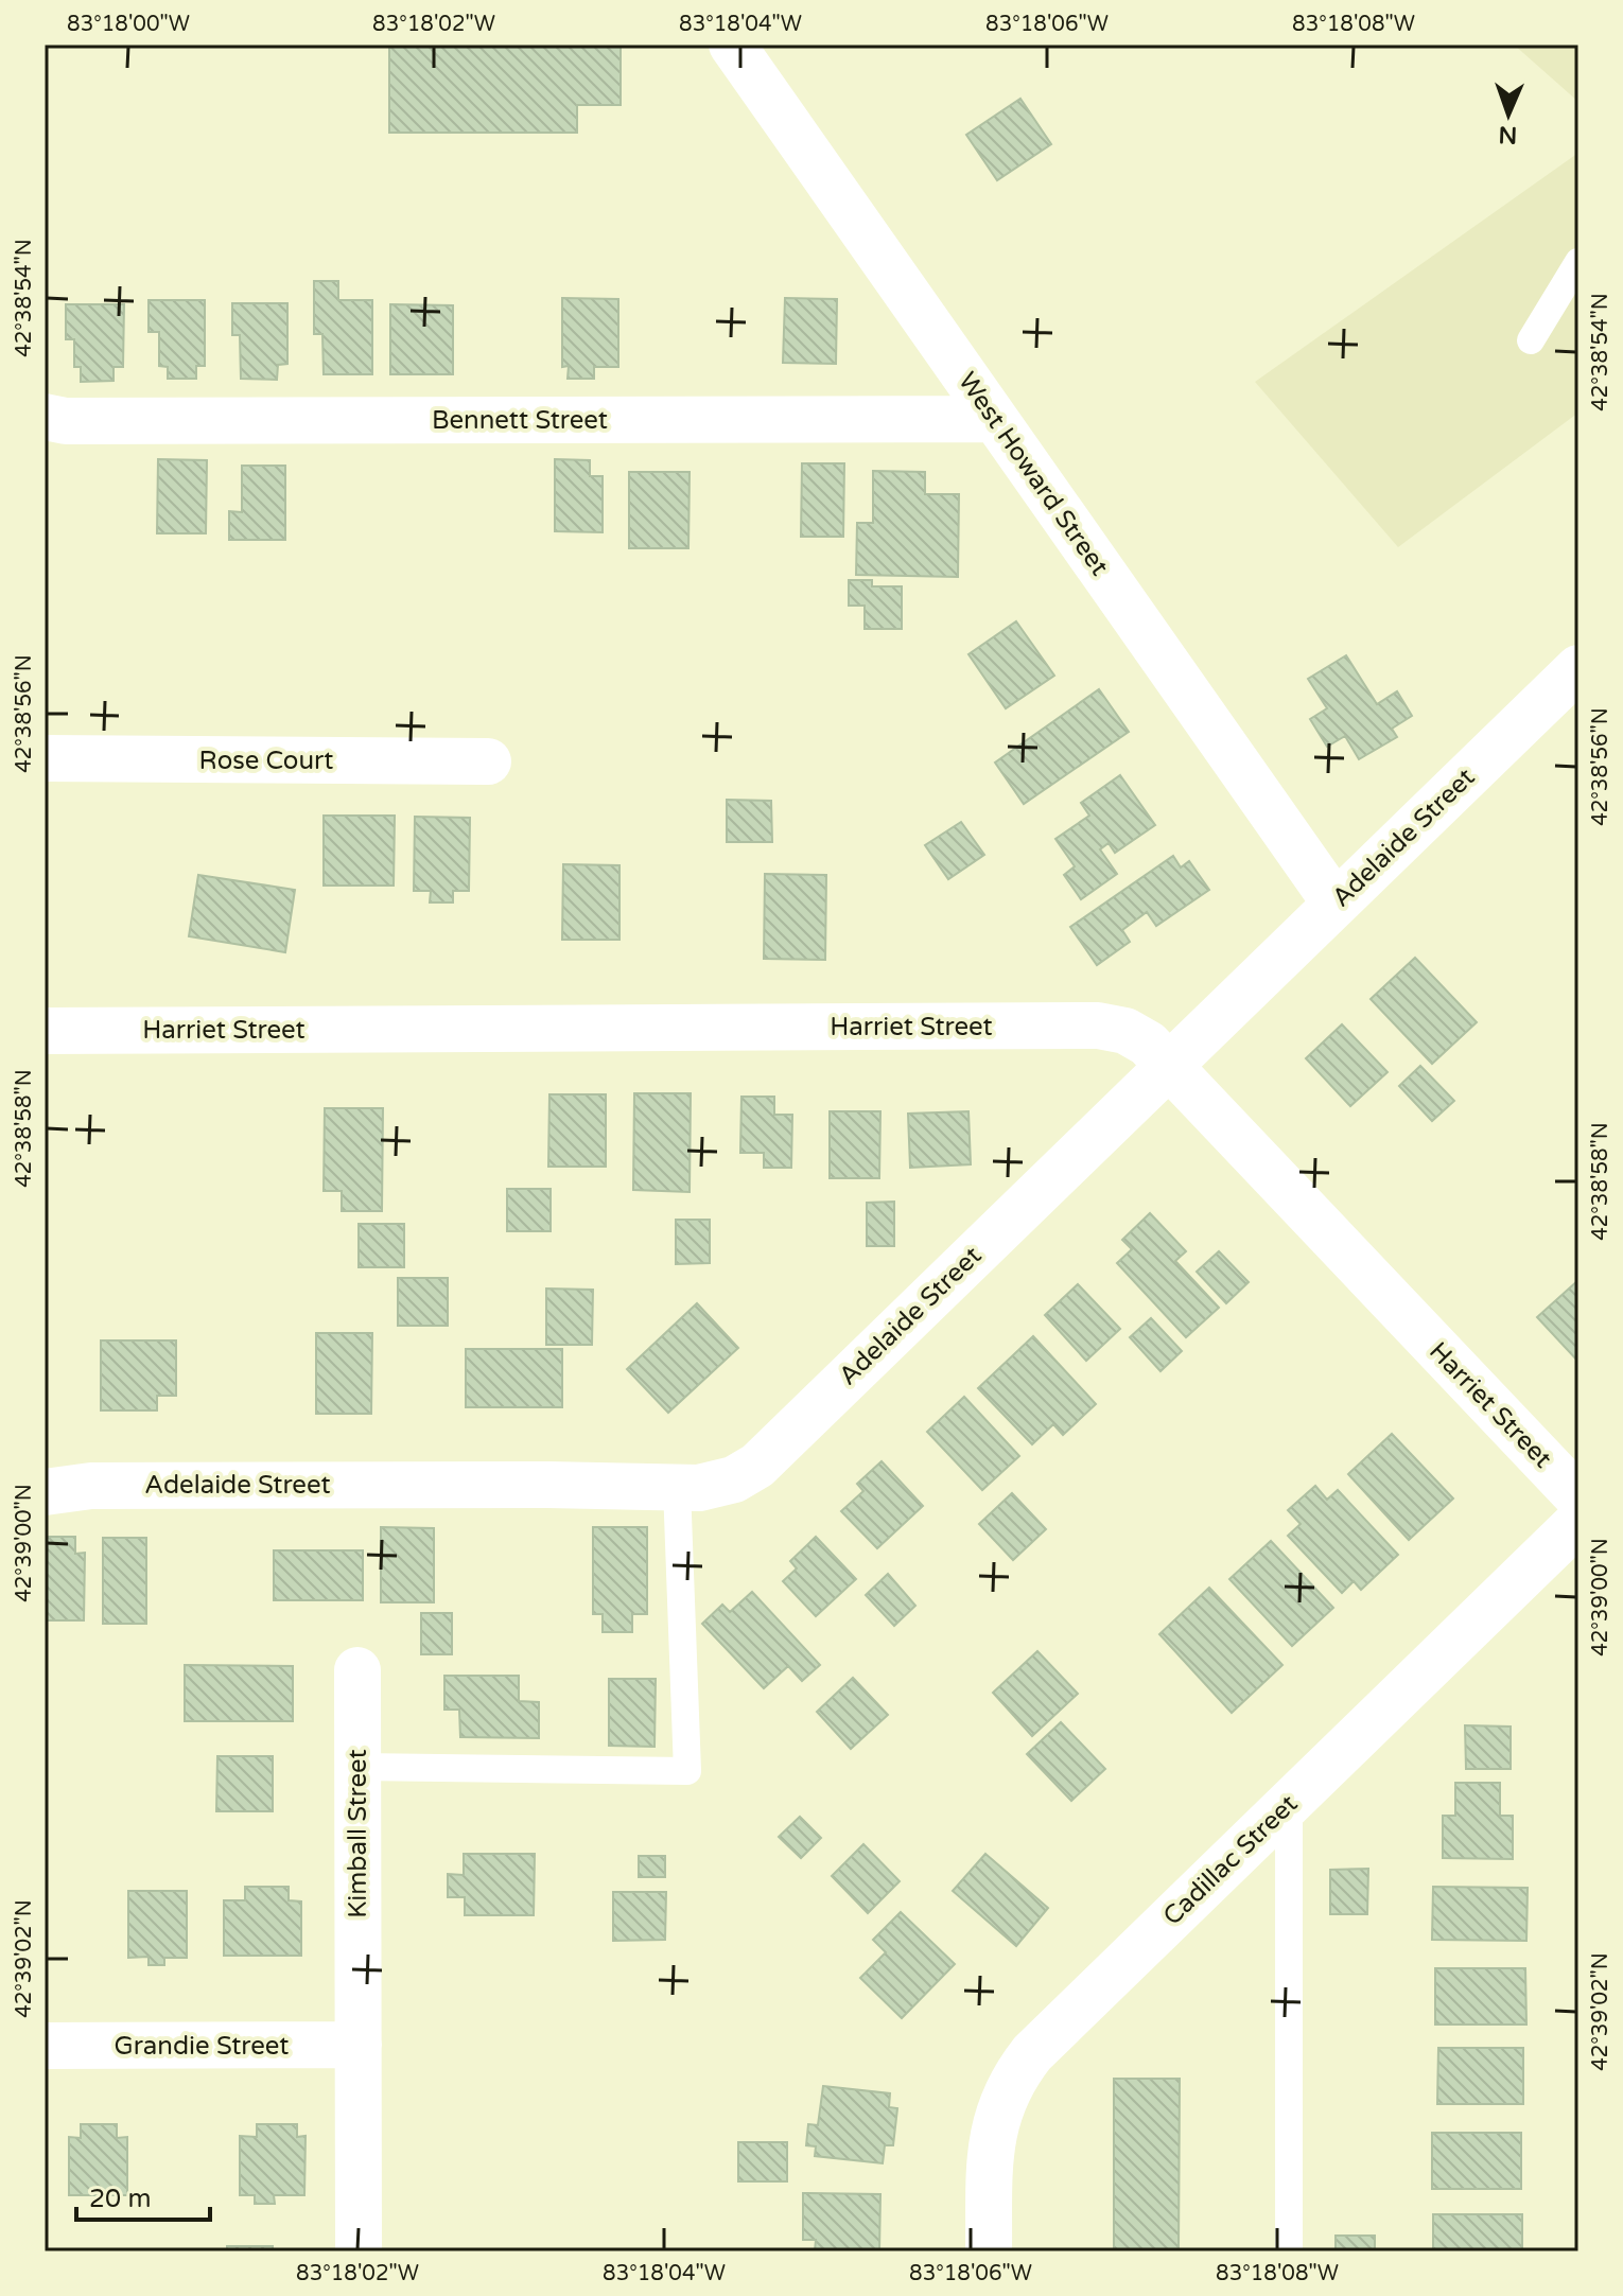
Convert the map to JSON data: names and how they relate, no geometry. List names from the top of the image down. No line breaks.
{"streets":{"street":["Bennett Street","West Howard Street","Rose Court","Adelaide Street","Harriet Street","Kimball Street","Cadillac Street","Grandie Street"]},"crossings":[["Bennett Street","West Howard Street"],["West Howard Street","Adelaide Street"],["Adelaide Street","Harriet Street"],["Kimball Street","Grandie Street"]],"scale_bar":"20 m","north":"bottom","coordinates":["83°18'00\"W","83°18'02\"W","83°18'04\"W","83°18'06\"W","83°18'08\"W","42°38'54\"N","42°38'56\"N","42°38'58\"N","42°39'00\"N","42°39'02\"N"]}
